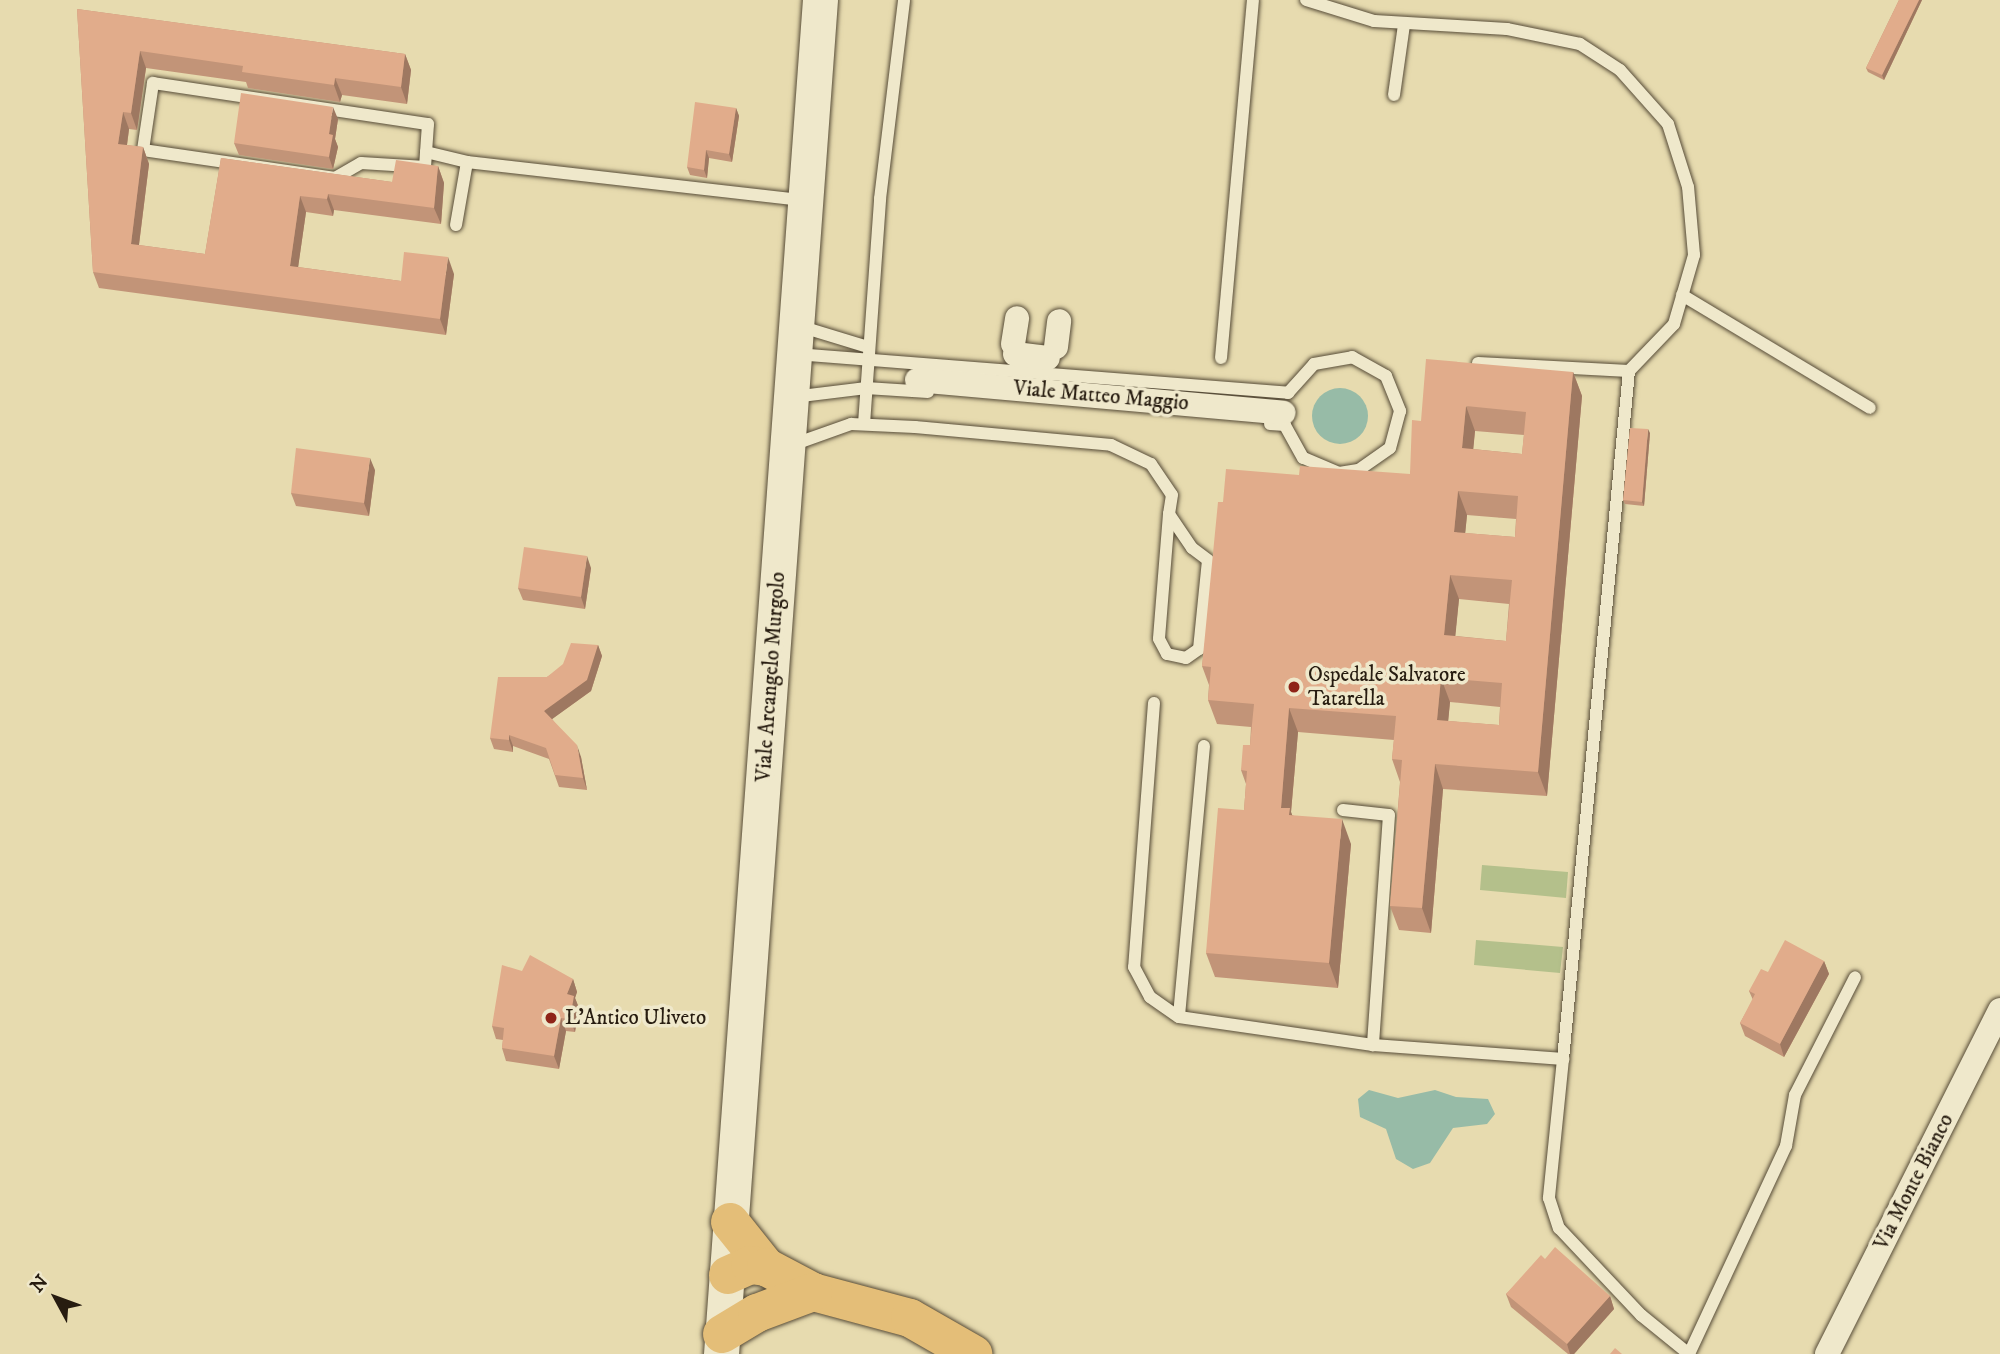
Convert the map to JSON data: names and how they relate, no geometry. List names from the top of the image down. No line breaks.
{"streets":{"main road":["Viale Arcangelo Murgolo"],"street":["Viale Matteo Maggio","Via Monte Bianco"]},"places":["Ospedale Salvatore Tatarella","L'Antico Uliveto"],"north":"top left"}
